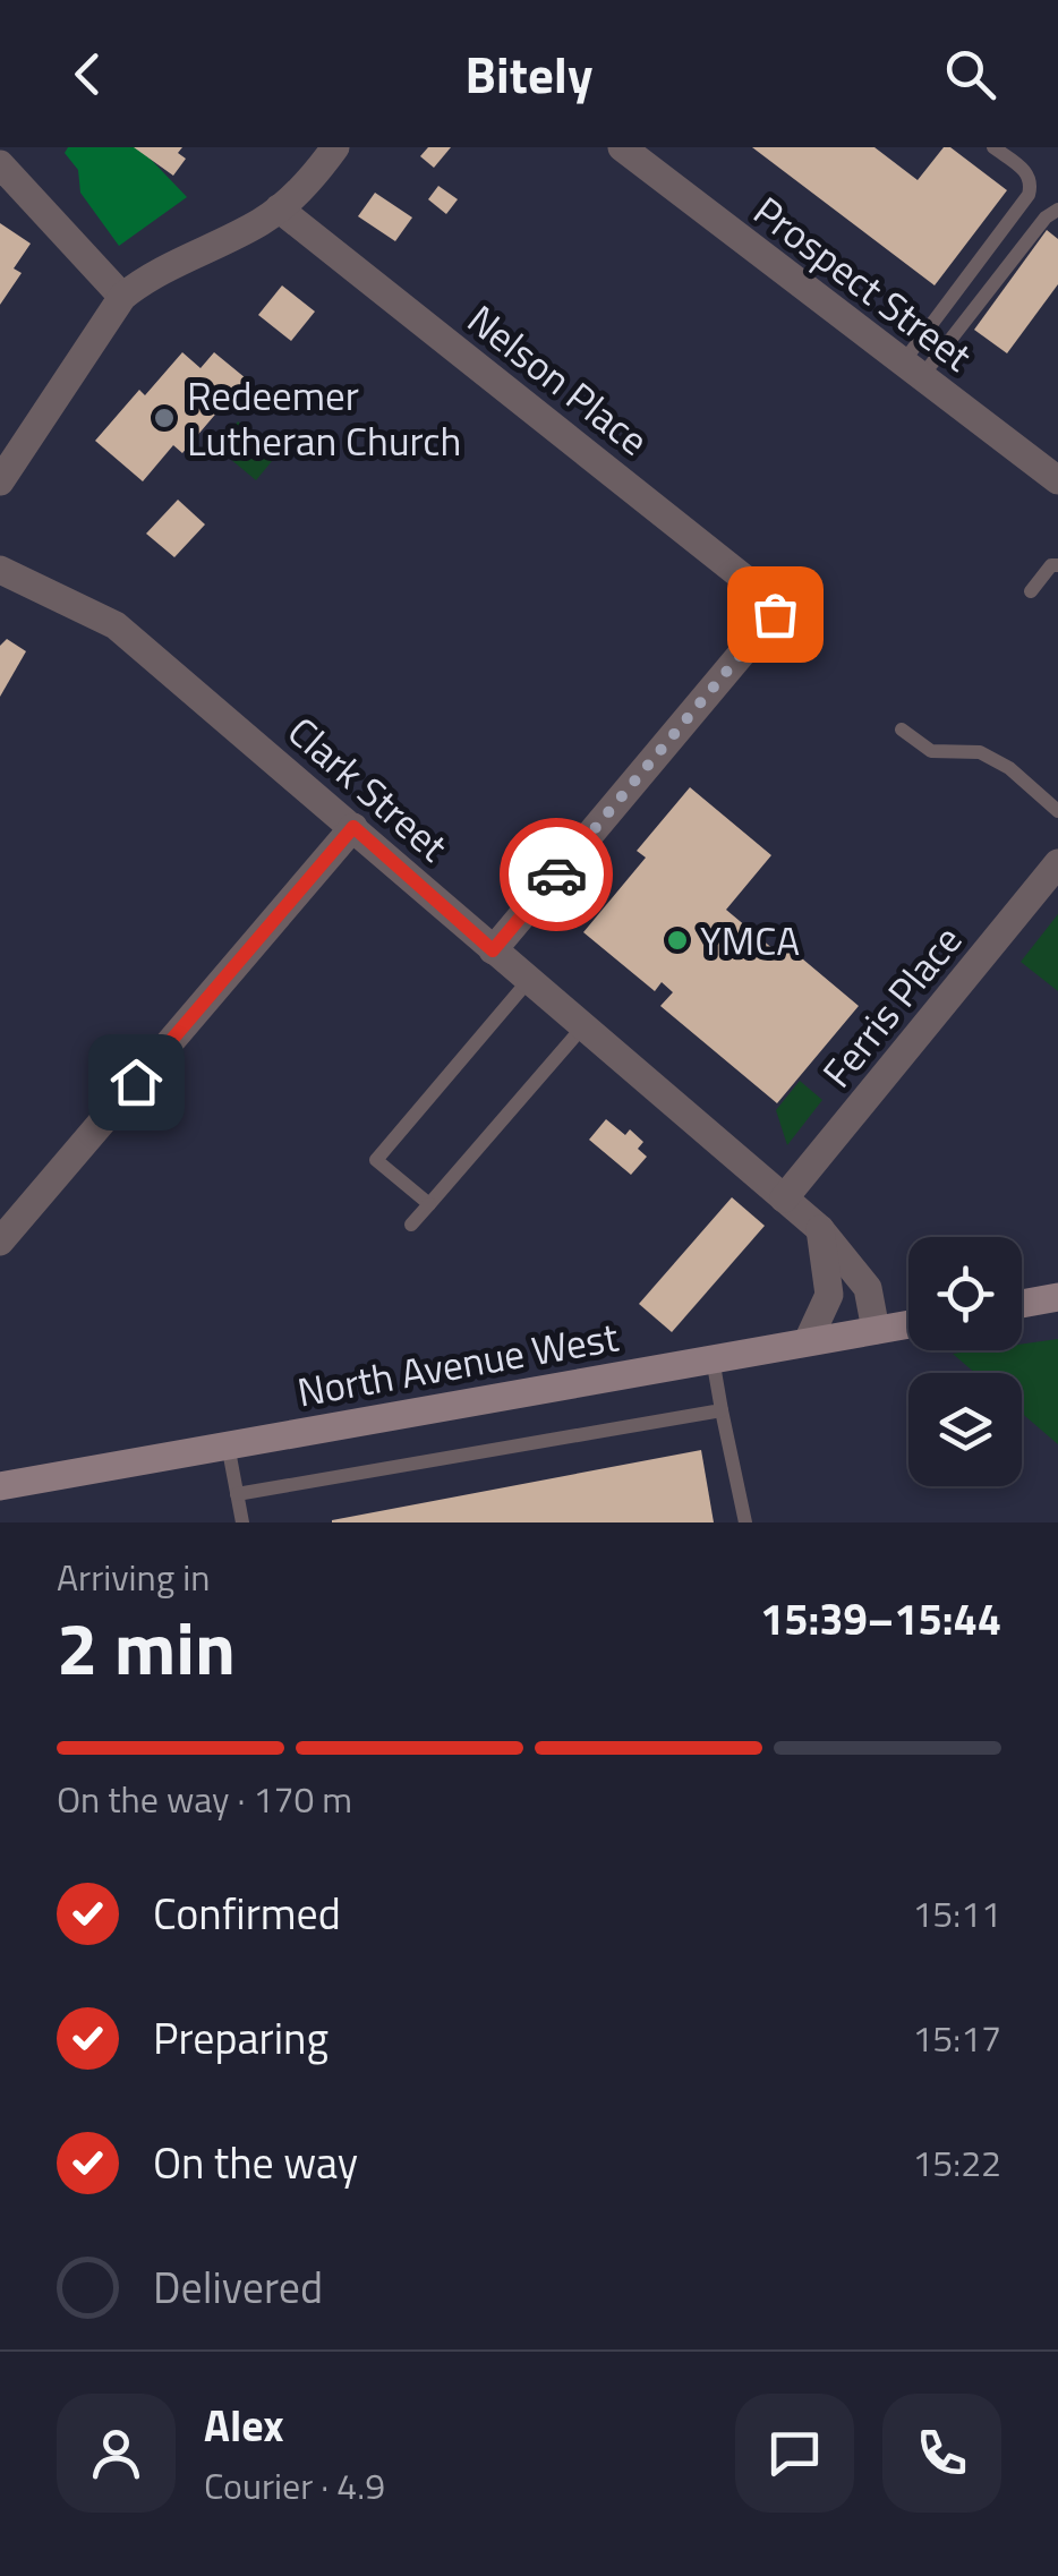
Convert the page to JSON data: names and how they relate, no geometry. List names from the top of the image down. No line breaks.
{"streets":{"main road":["North Avenue West"],"street":["Prospect Street","Nelson Place","Clark Street","Ferris Place"]},"crossings":[["Nelson Place","Clark Street"],["Clark Street","Ferris Place"],["Clark Street","North Avenue West"]],"places":["Redeemer Lutheran Church","YMCA"],"page":{"header":"Bitely","heading":["2 min","Arriving in","15:39–15:44"],"panel":["Alex","Courier · 4.9"],"bar":"On the way · 170 m","list":[["Confirmed","15:11"],["Preparing","15:17"],["On the way","15:22"],"Delivered"]}}
